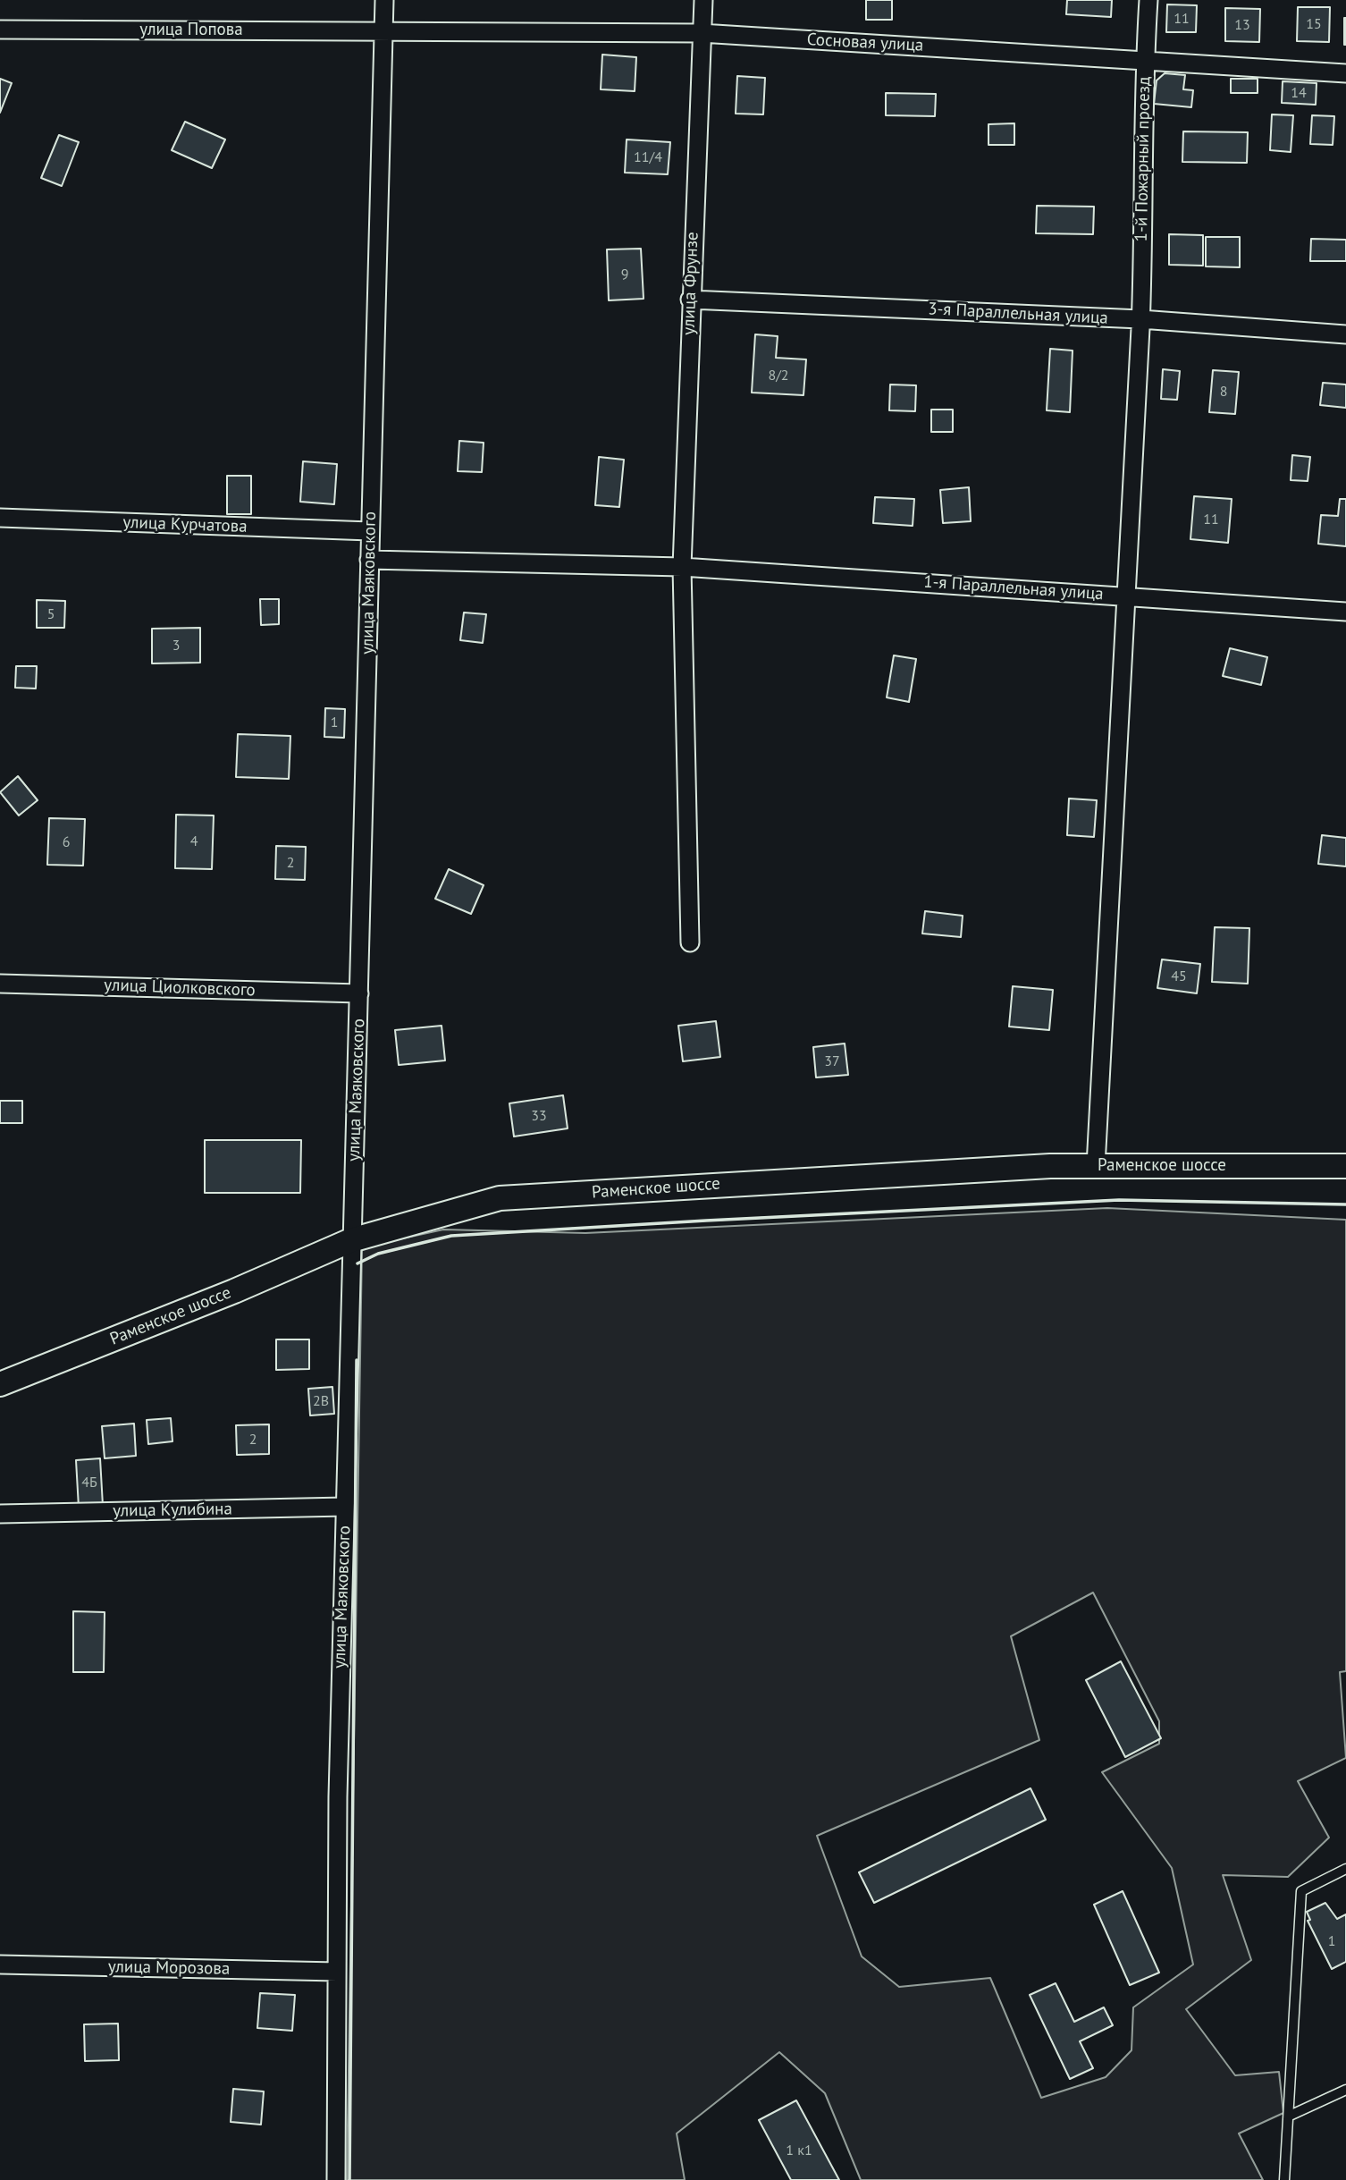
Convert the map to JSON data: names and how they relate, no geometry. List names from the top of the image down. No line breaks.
{"streets":{"main road":["Раменское шоссе"],"street":["улица Попова","Сосновая улица","1-й Пожарный проезд","улица Фрунзе","3-я Параллельная улица","улица Курчатова","улица Маяковского","1-я Параллельная улица","улица Циолковского","улица Кулибина","улица Морозова"]},"crossings":[["улица Попова","Сосновая улица"],["улица Попова","улица Маяковского"],["Сосновая улица","1-й Пожарный проезд"],["Сосновая улица","улица Фрунзе"],["Сосновая улица","улица Маяковского"],["1-й Пожарный проезд","3-я Параллельная улица"],["1-й Пожарный проезд","1-я Параллельная улица"],["1-й Пожарный проезд","Раменское шоссе"],["улица Фрунзе","3-я Параллельная улица"],["улица Фрунзе","1-я Параллельная улица"],["улица Курчатова","улица Маяковского"],["улица Маяковского","улица Циолковского"],["улица Маяковского","Раменское шоссе"],["улица Маяковского","улица Кулибина"],["улица Маяковского","улица Морозова"]],"house_numbers":["11","15","13","14","11/4","9","8/2","8","11","5","3","1","4","6","2","45","37","33","2В","2","4Б","1","1 к1"]}
